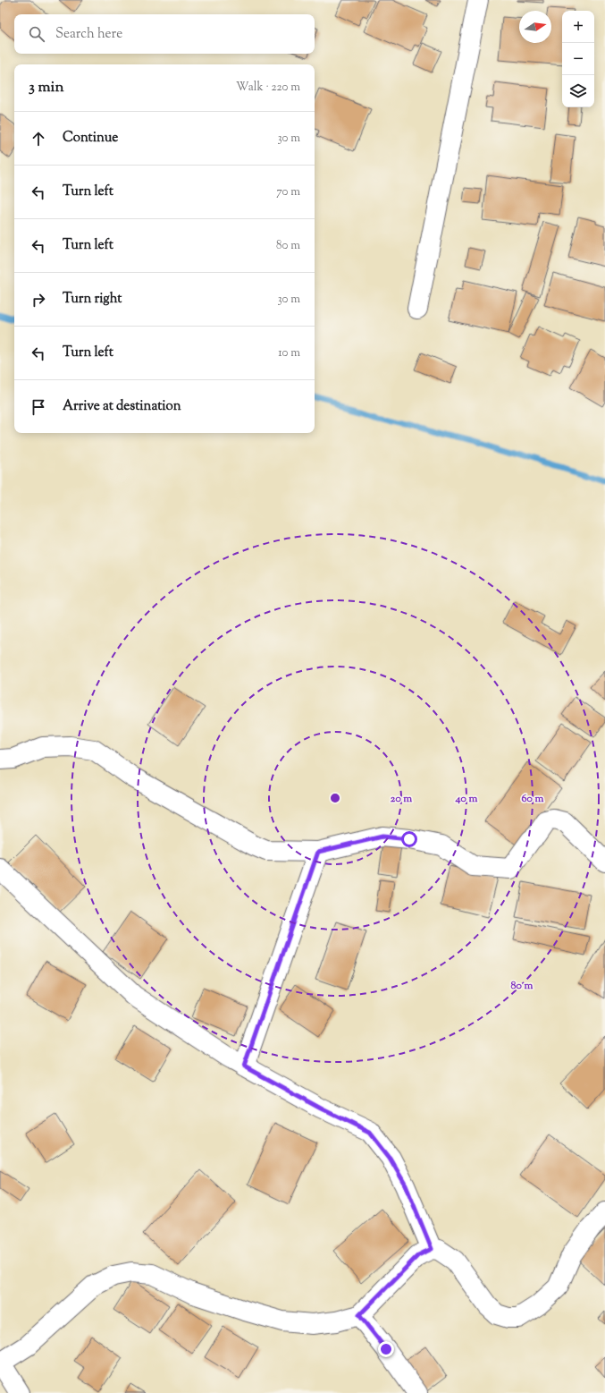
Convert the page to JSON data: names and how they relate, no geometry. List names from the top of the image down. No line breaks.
{"north":"right","page":{"map_buttons":["+","−"],"search":"Search here","heading":["3 min","Walk · 220 m"],"list":[["Continue","30 m"],["Turn left","70 m"],["Turn left","80 m"],["Turn right","30 m"],["Turn left","10 m"],"Arrive at destination"]},"rings":["20 m","40 m","60 m","80 m"]}
